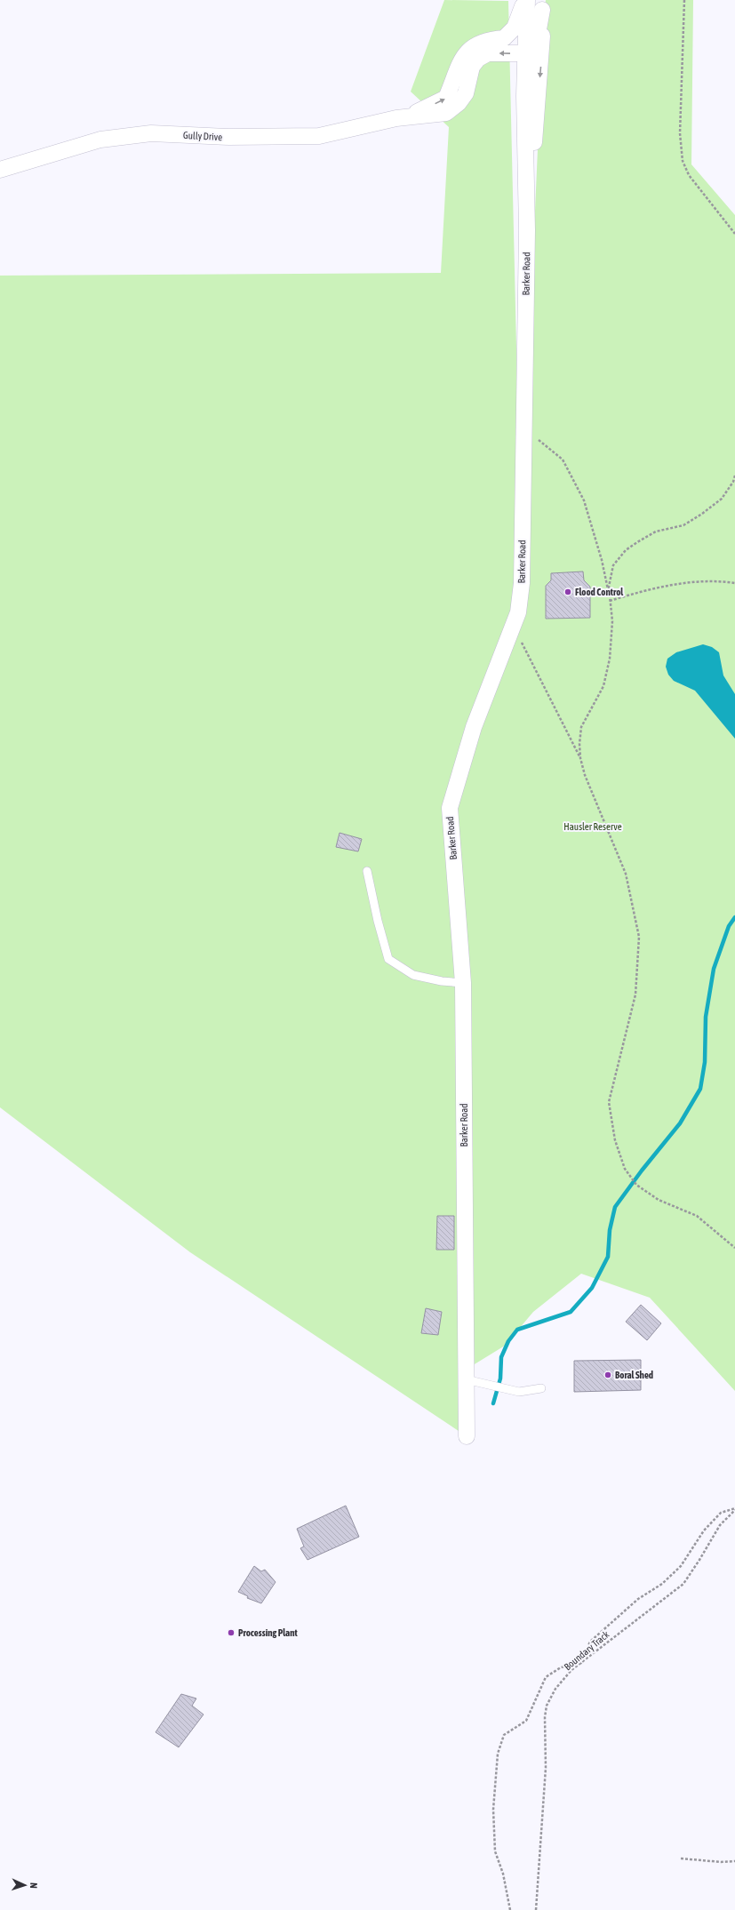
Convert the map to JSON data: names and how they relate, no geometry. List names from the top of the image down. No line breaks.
{"streets":{"street":["Gully Drive","Barker Road"],"path":["Boundary Track"]},"crossings":[["Gully Drive","Barker Road"]],"parks":["Hausler Reserve"],"places":["Flood Control","Boral Shed","Processing Plant"],"north":"right"}
